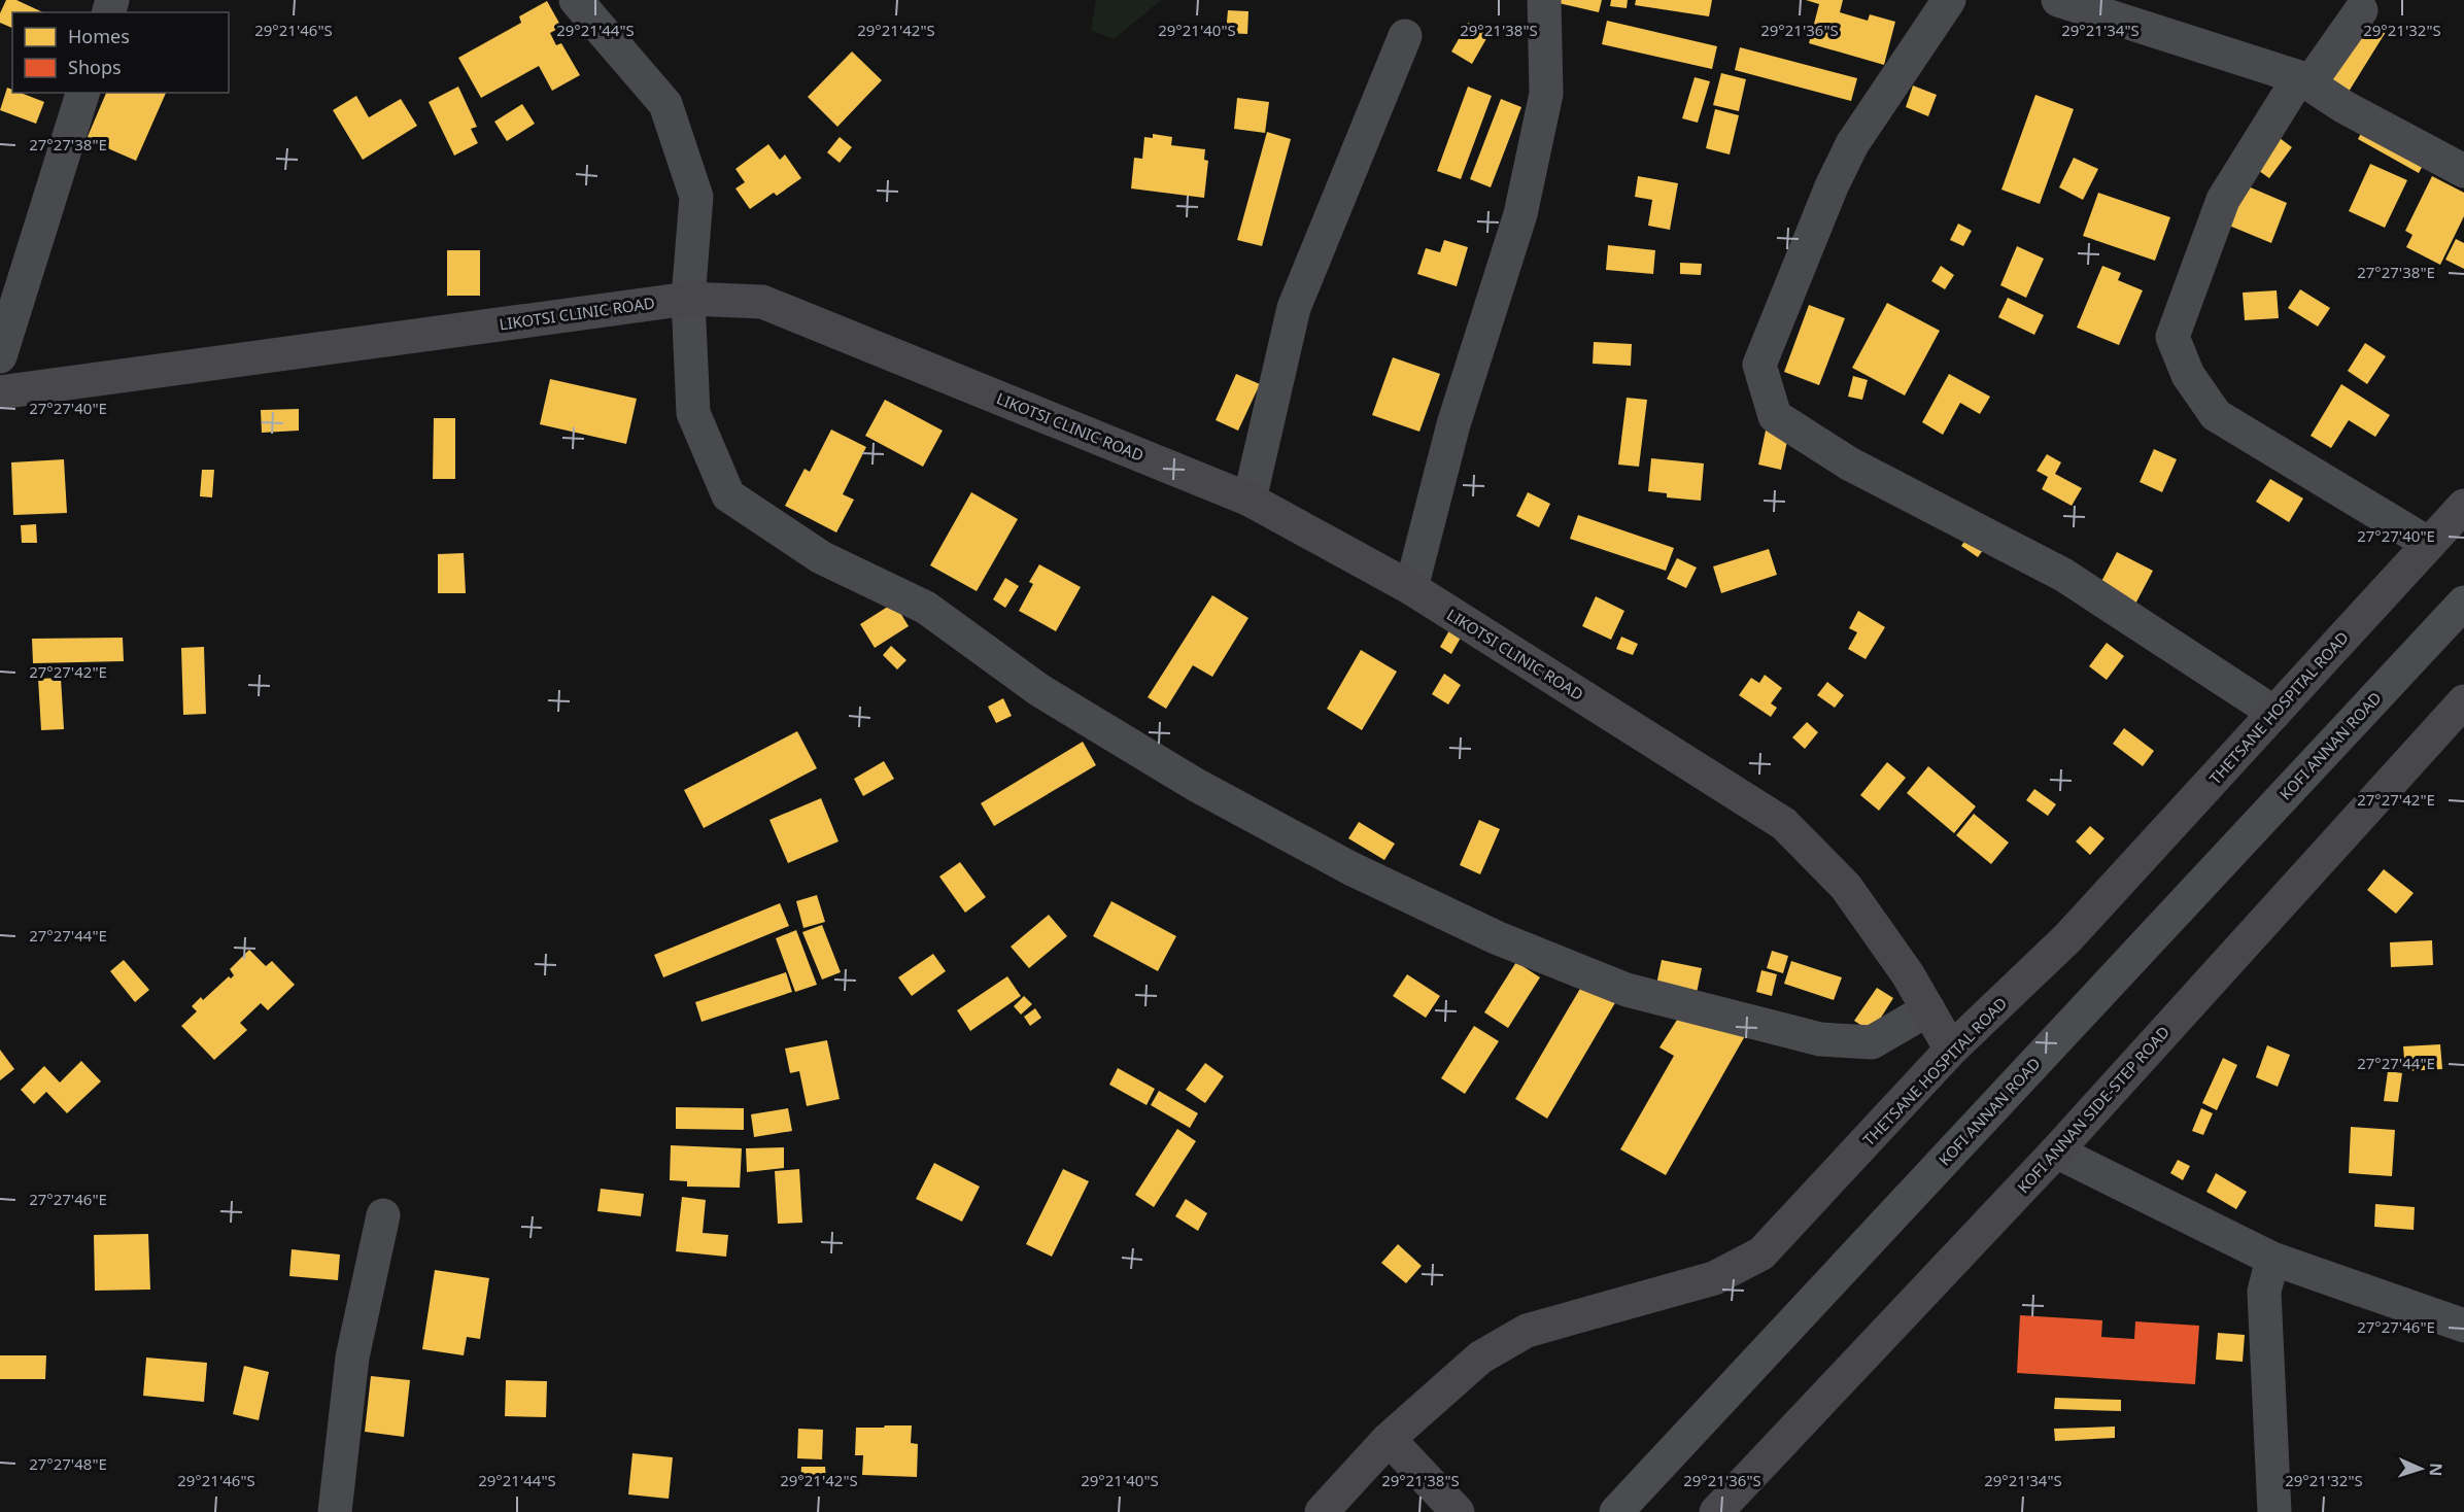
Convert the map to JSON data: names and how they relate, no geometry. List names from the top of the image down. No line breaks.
{"streets":{"main road":["KOFI ANNAN ROAD"],"street":["LIKOTSI CLINIC ROAD","THETSANE HOSPITAL ROAD","KOFI ANNAN SIDE-STEP ROAD"]},"crossings":[["LIKOTSI CLINIC ROAD","THETSANE HOSPITAL ROAD"]],"legend":["Homes","Shops"],"north":"right","coordinates":["29°21'46\"S","29°21'44\"S","29°21'42\"S","29°21'40\"S","29°21'38\"S","29°21'36\"S","29°21'34\"S","29°21'32\"S","27°27'38\"E","27°27'40\"E","27°27'42\"E","27°27'44\"E","27°27'46\"E","27°27'48\"E"]}
